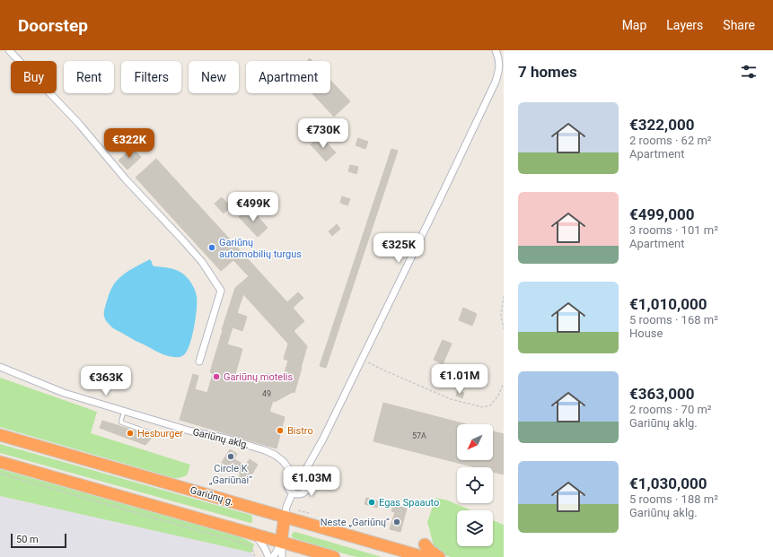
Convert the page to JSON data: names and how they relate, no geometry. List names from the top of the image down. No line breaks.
{"streets":{"highway":["Gariūnų g."],"street":["Gariūnų aklg."]},"places":["Gariūnų automobilių turgus","Gariūnų motelis","Bistro","Hesburger","Circle K „Gariūnai“","Egas Spaauto","Neste „Gariūnų“"],"house_numbers":["49","57A"],"scale_bar":"50 m","north":"bottom left","page":{"header":"Doorstep","nav":["Map","Layers","Share"],"heading":"7 homes","chip":["Buy","Rent","Filters","New","Apartment"],"list":[{"name":"€322,000","note":"2 rooms · 62 m² · Apartment"},{"name":"€499,000","note":"3 rooms · 101 m² · Apartment"},{"name":"€1,010,000","note":"5 rooms · 168 m² · House"},{"name":"€363,000","note":"2 rooms · 70 m² · Gariūnų aklg."},{"name":"€1,030,000","note":"5 rooms · 188 m² · Gariūnų aklg."}],"price":["€730K","€322K","€499K","€325K","€1.01M","€363K","€1.03M"],"scale":"50 m"}}
